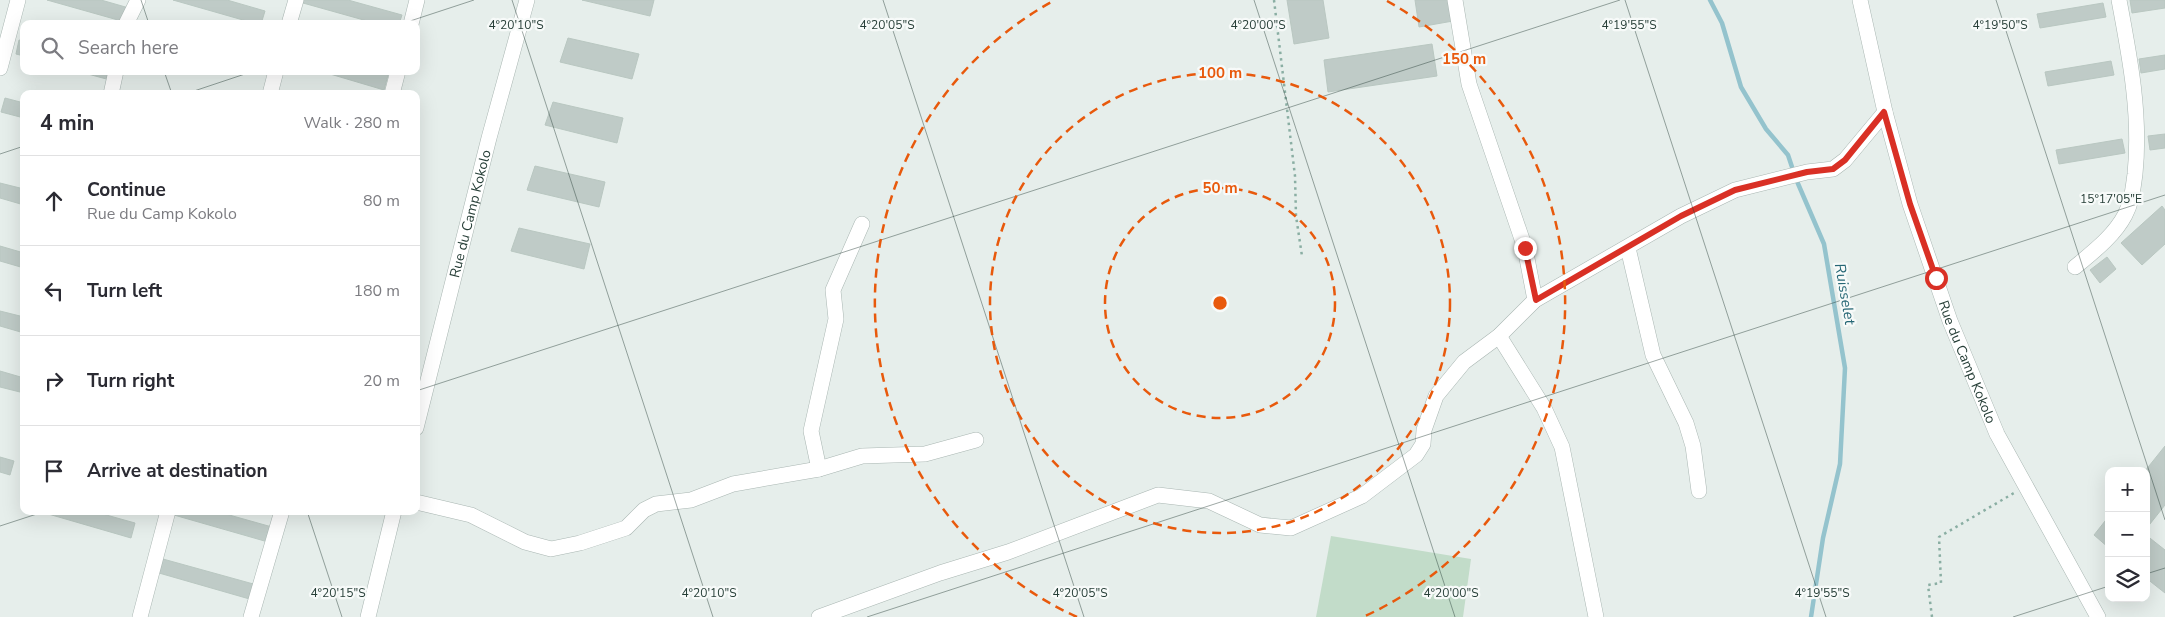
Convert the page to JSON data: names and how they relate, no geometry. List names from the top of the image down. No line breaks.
{"streets":{"street":["Rue du Camp Kokolo"]},"water":["Ruisselet"],"page":{"search":"Search here","heading":["4 min","Walk · 280 m"],"list":[["Continue","Rue du Camp Kokolo","80 m"],["Turn left","180 m"],["Turn right","20 m"],"Arrive at destination"],"map_buttons":["+","−"]},"coordinates":["4°20'10\"S","4°20'05\"S","4°20'00\"S","4°19'55\"S","4°19'50\"S","15°17'05\"E","4°20'15\"S"],"rings":["150 m","100 m","50 m"]}
